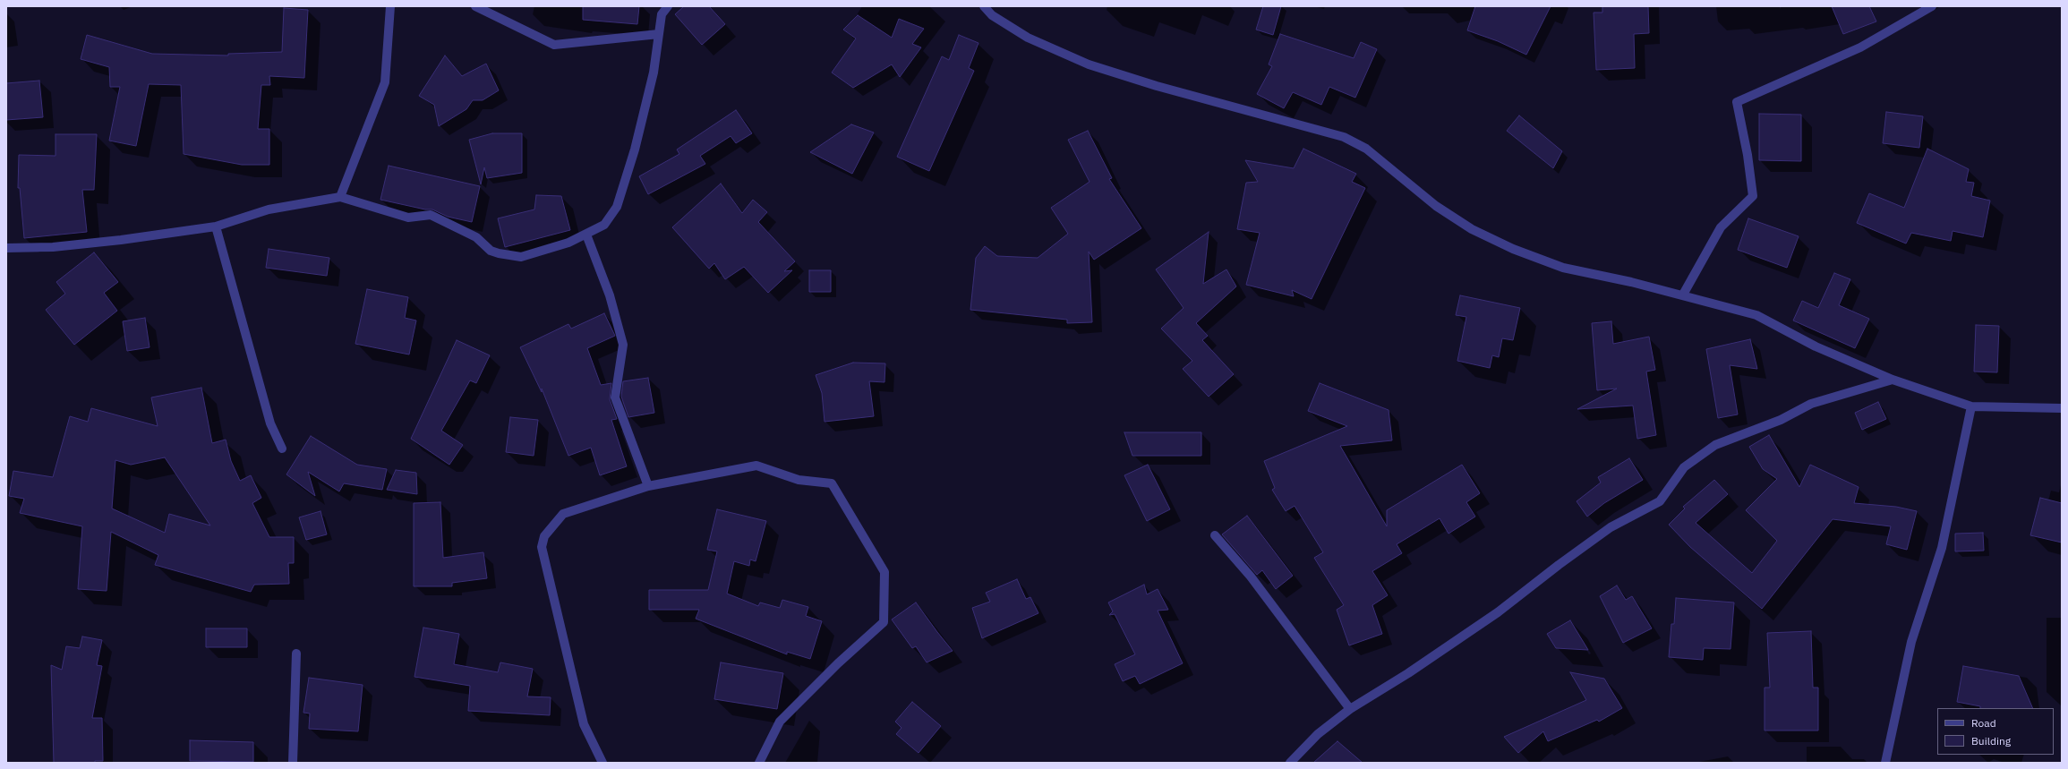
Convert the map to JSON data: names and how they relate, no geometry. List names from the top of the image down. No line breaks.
{"legend":["Road","Building"]}
